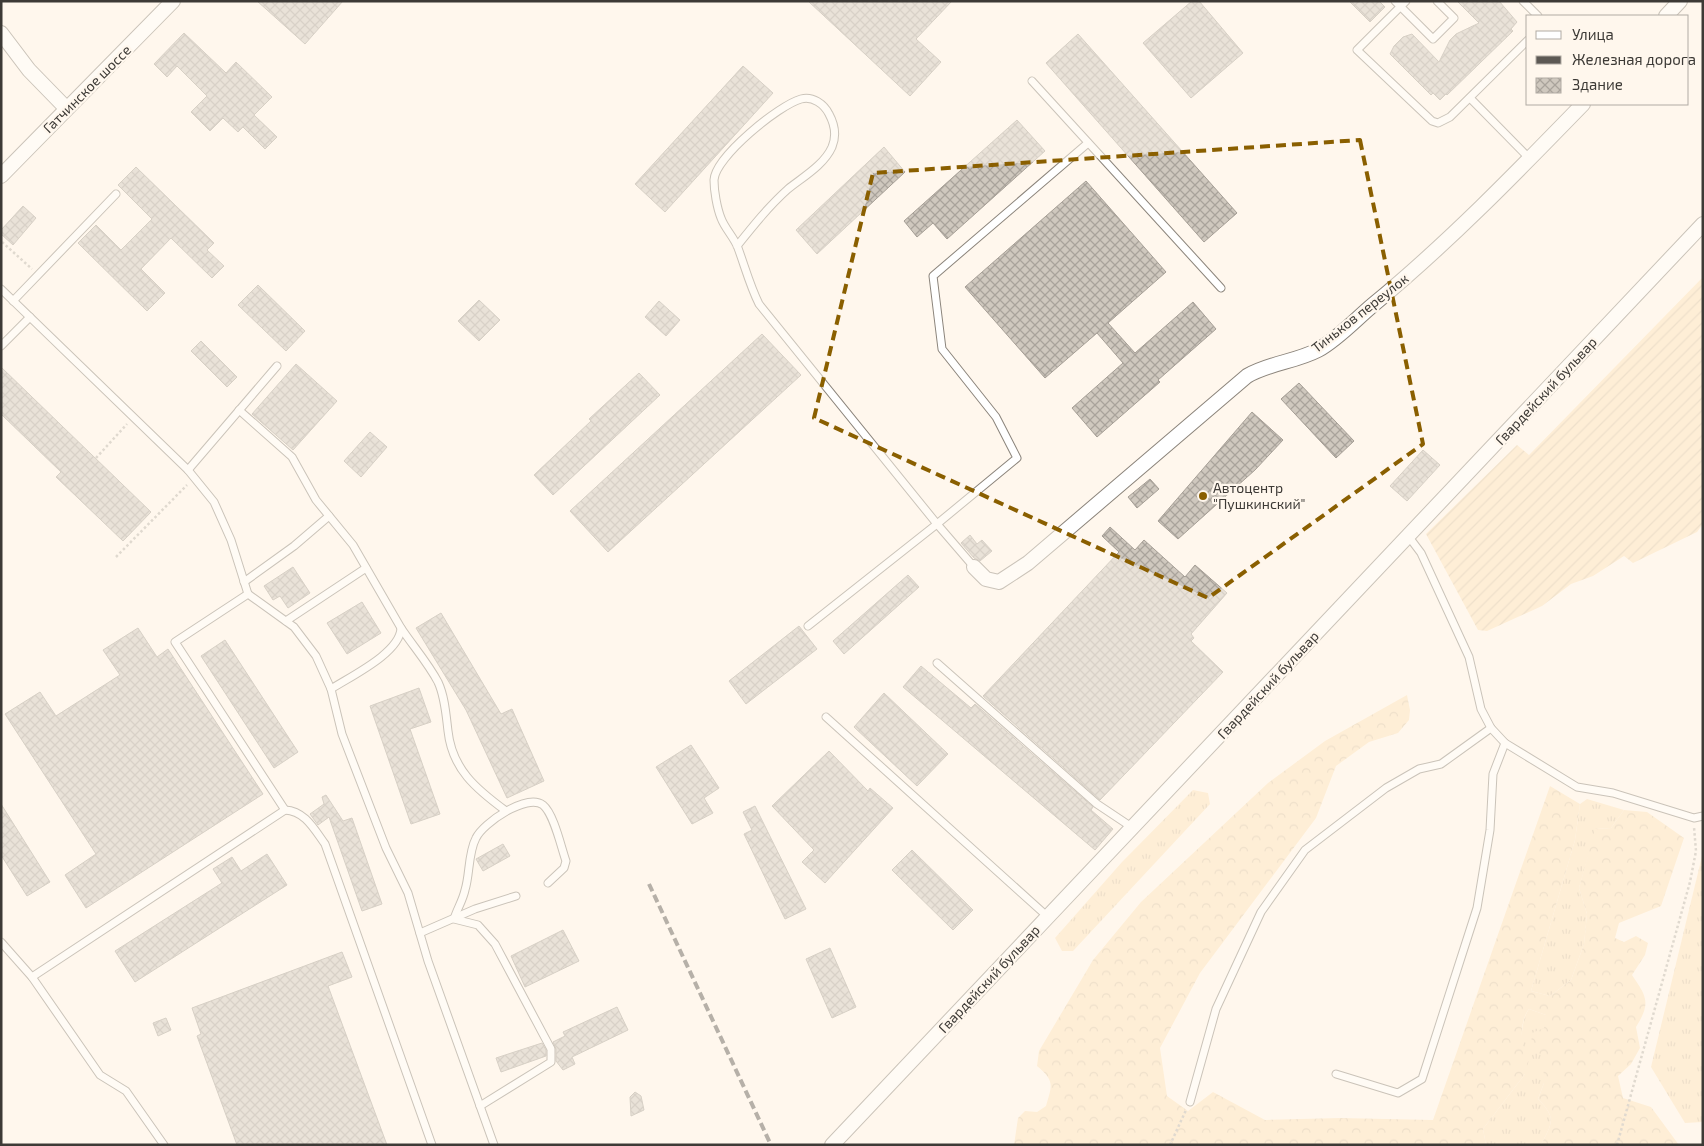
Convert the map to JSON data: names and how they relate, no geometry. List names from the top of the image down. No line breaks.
{"streets":{"street":["Гатчинское шоссе","Тиньков переулок","Гвардейский бульвар"]},"places":["Автоцентр \"Пушкинский\""],"legend":["Улица","Железная дорога","Здание"]}
